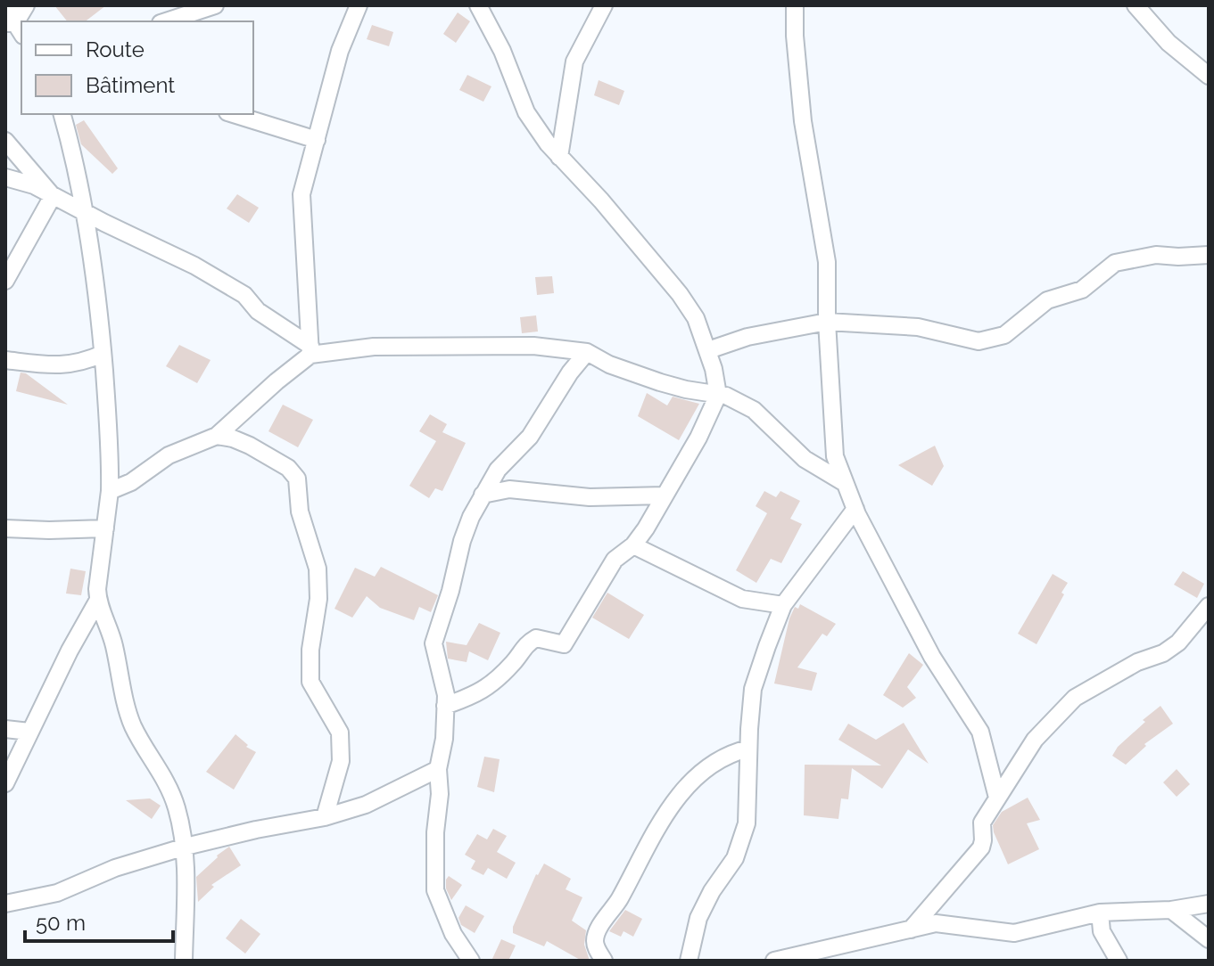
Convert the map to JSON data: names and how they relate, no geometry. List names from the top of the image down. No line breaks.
{"legend":["Route","Bâtiment"],"scale_bar":"50 m"}
